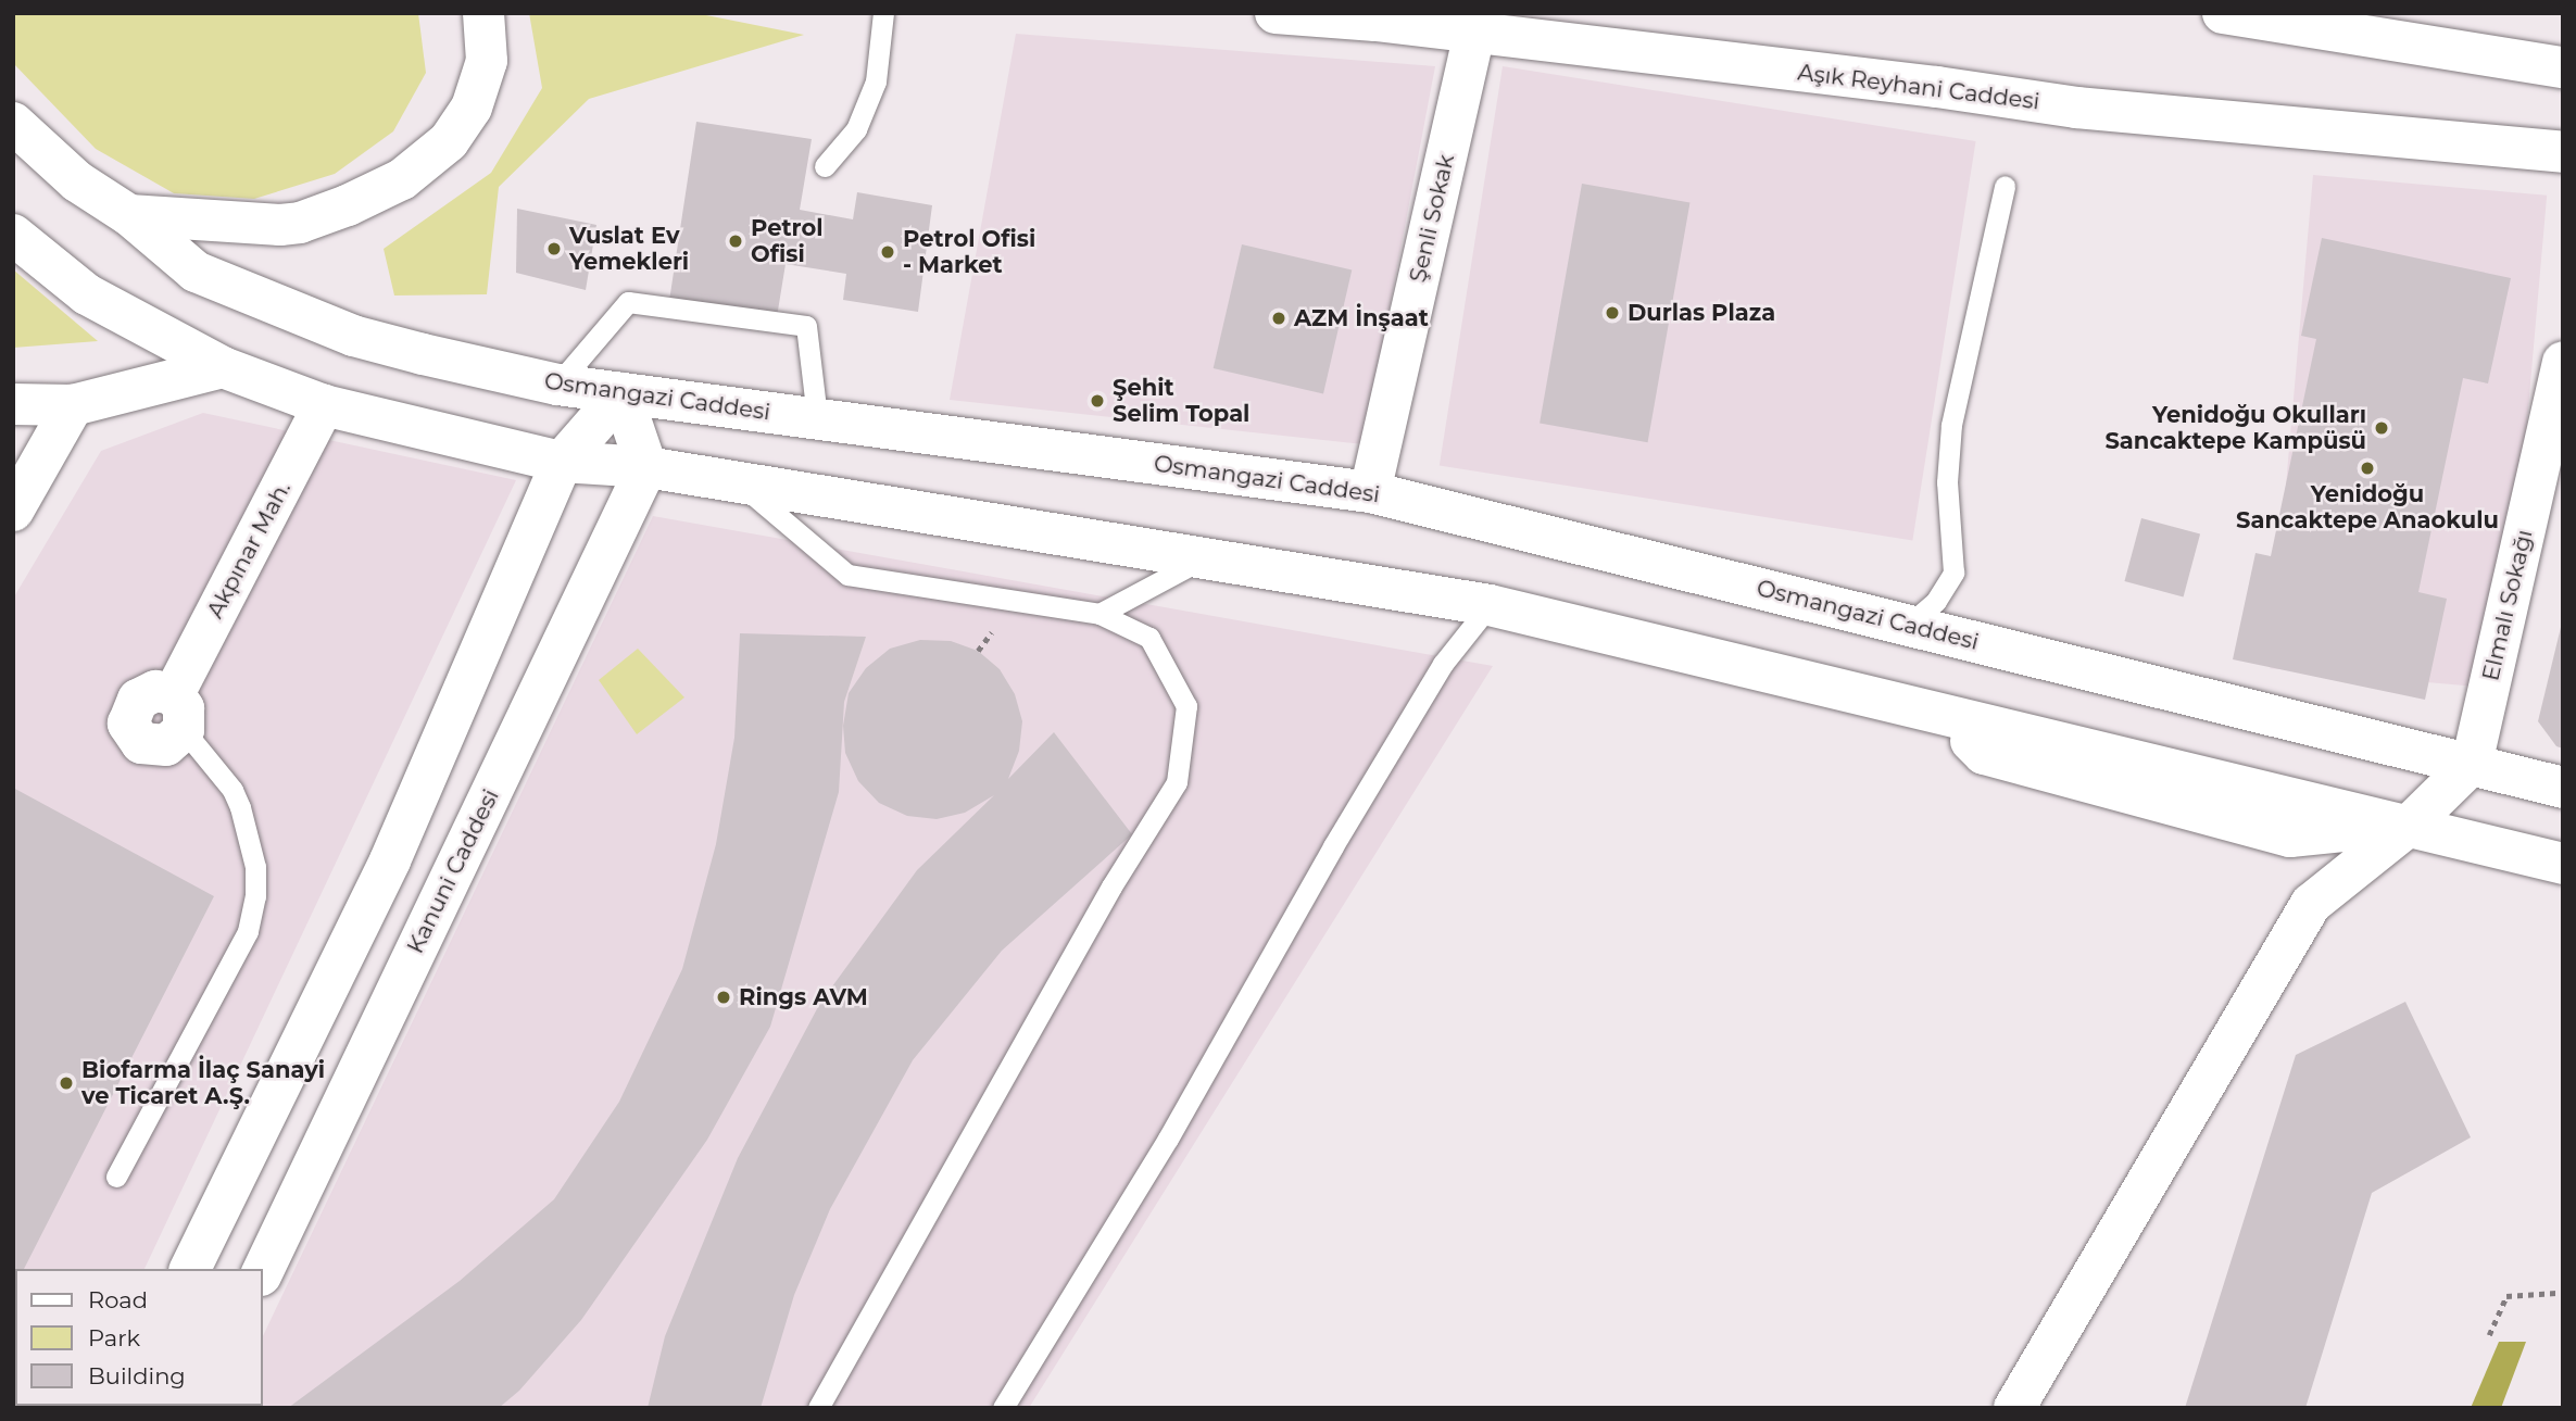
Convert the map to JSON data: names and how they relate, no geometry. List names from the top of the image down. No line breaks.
{"streets":{"main road":["Aşık Reyhani Caddesi","Şenli Sokak","Osmangazi Caddesi","Akpınar Mah.","Elmalı Sokağı","Kanuni Caddesi"]},"crossings":[["Aşık Reyhani Caddesi","Şenli Sokak"],["Şenli Sokak","Osmangazi Caddesi"],["Osmangazi Caddesi","Elmalı Sokağı"]],"places":["Petrol Ofisi","Vuslat Ev Yemekleri","Petrol Ofisi - Market","Durlas Plaza","AZM İnşaat","Şehit Selim Topal","Yenidoğu Okulları Sancaktepe Kampüsü","Yenidoğu Sancaktepe Anaokulu","Rings AVM","Biofarma İlaç Sanayi ve Ticaret A.Ş."],"legend":["Road","Park","Building"]}
